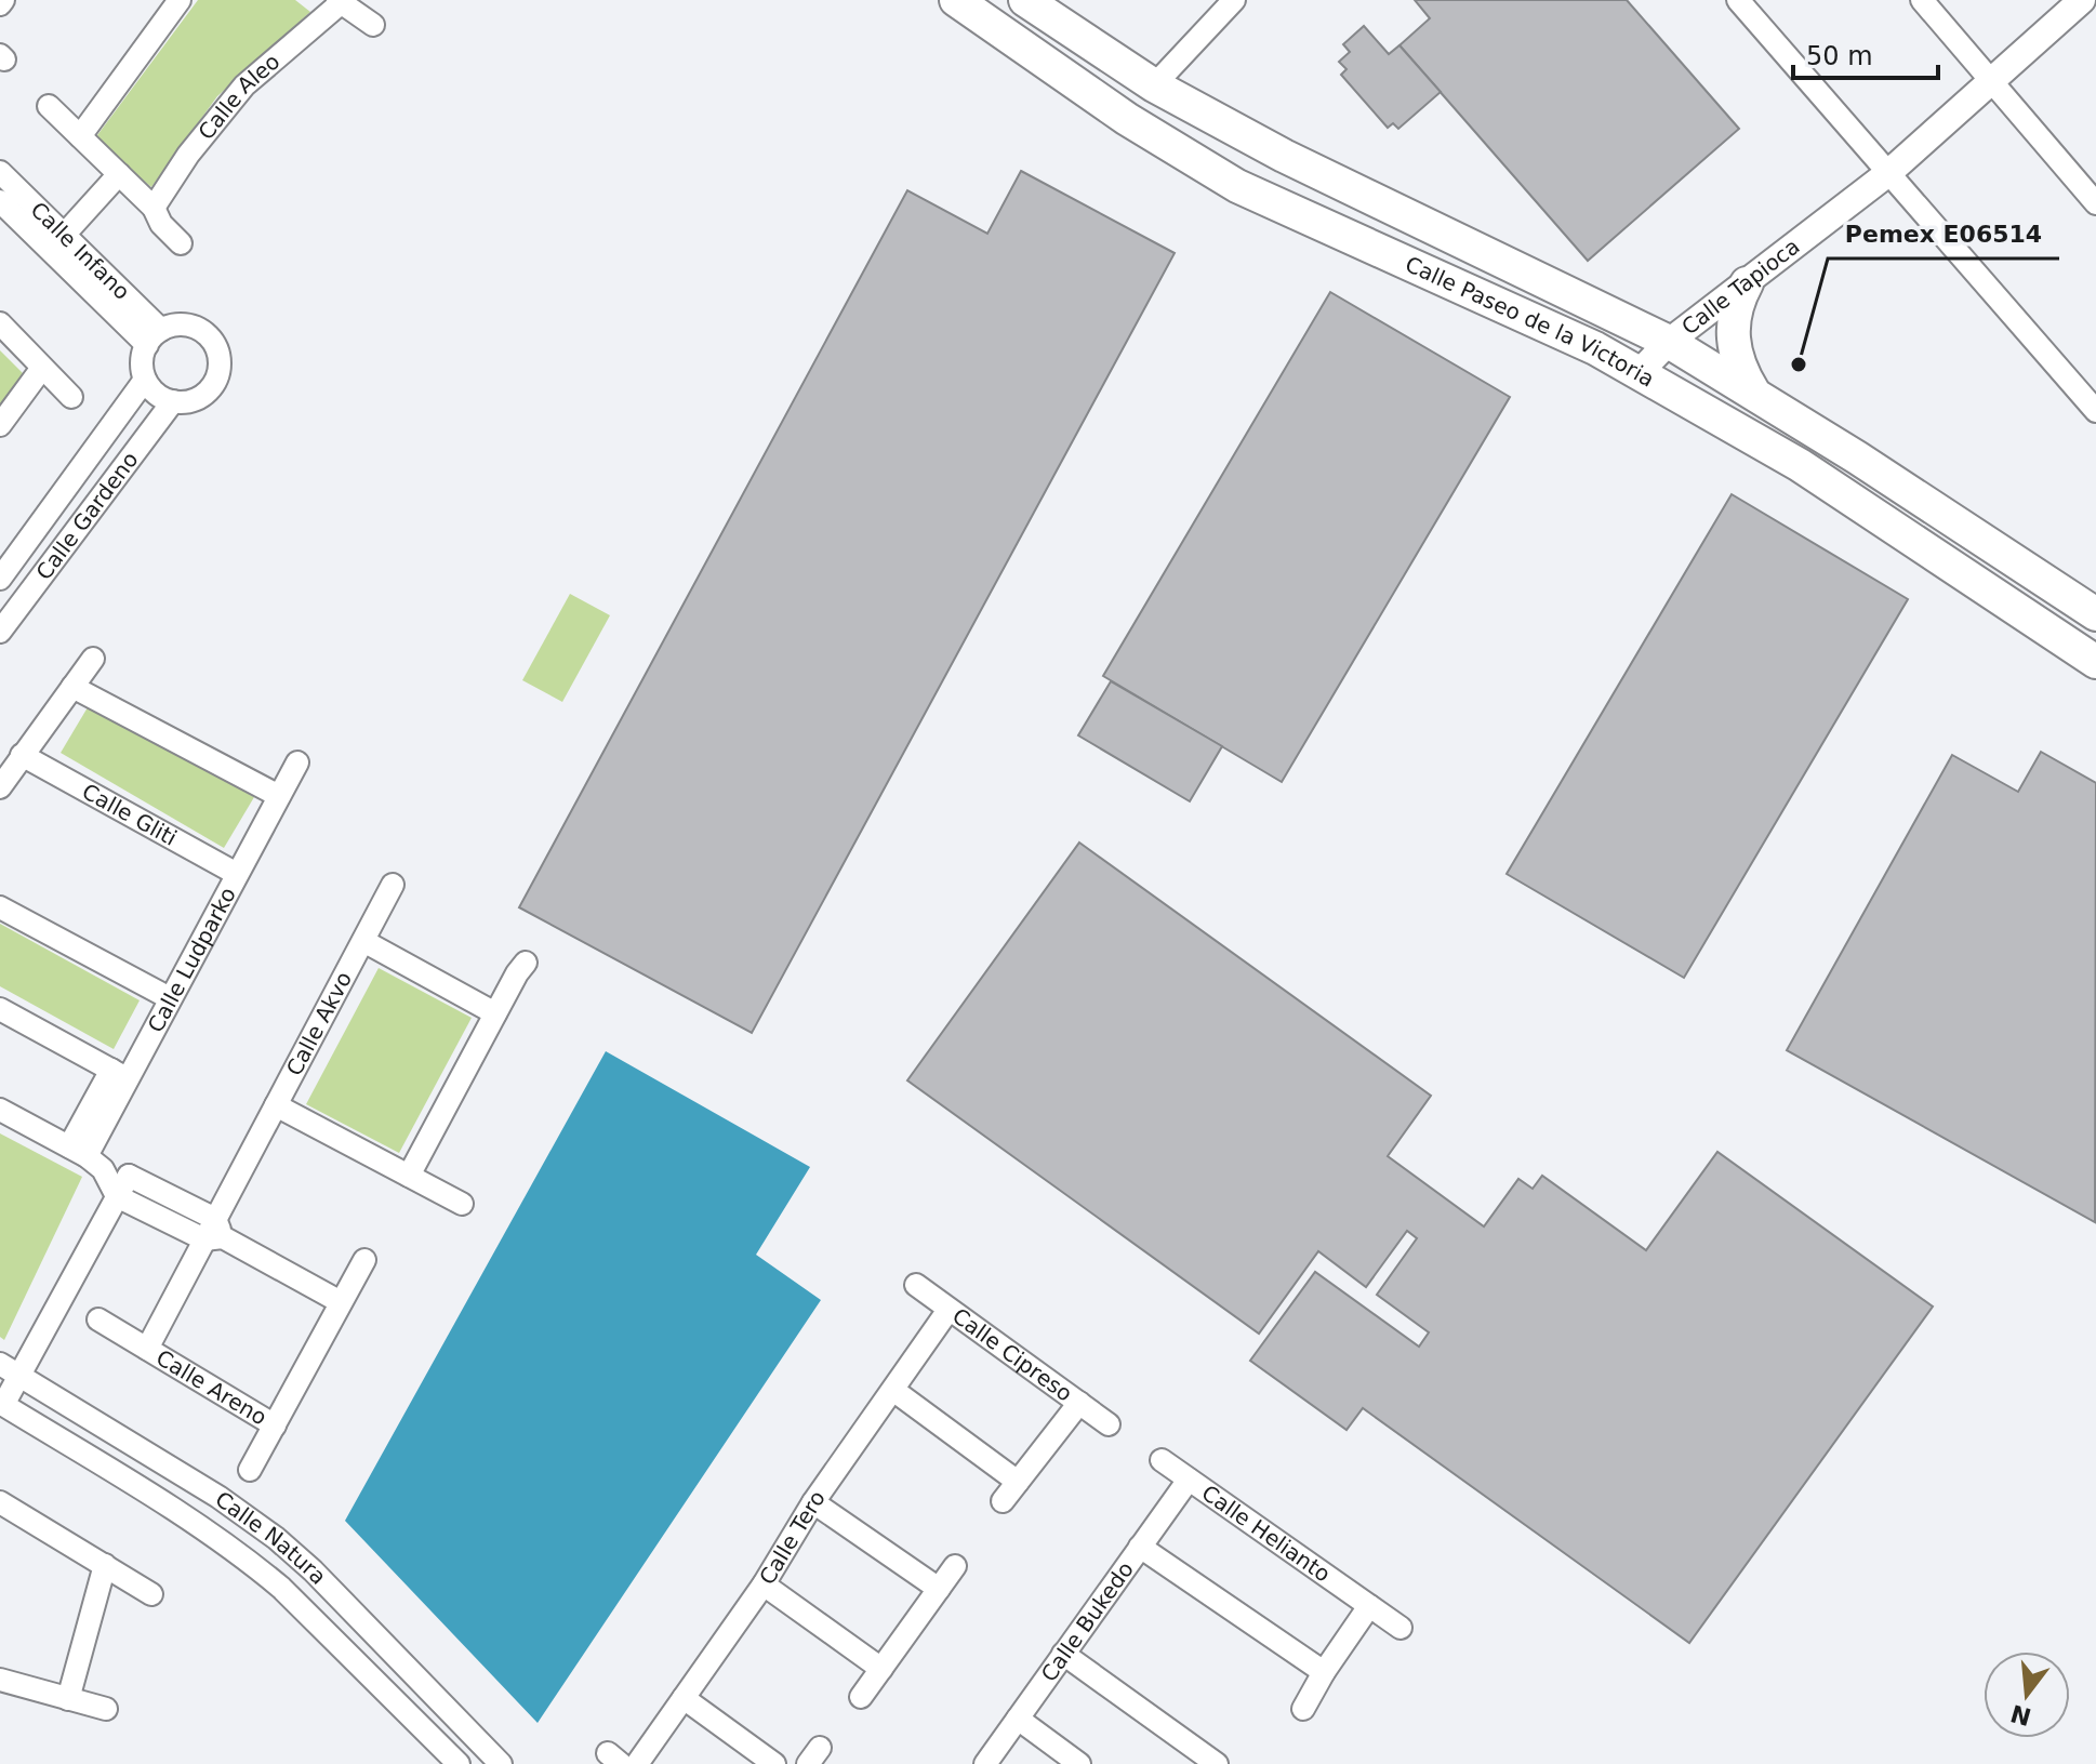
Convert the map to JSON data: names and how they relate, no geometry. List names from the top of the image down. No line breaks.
{"streets":{"main road":["Calle Paseo de la Victoria"],"street":["Calle Aleo","Calle Infano","Calle Tapioca","Calle Gardeno","Calle Gliti","Calle Ludparko","Calle Akvo","Calle Cipreso","Calle Areno","Calle Helianto","Calle Tero","Calle Natura","Calle Bukedo"]},"crossings":[["Calle Infano","Calle Gardeno"],["Calle Tapioca","Calle Paseo de la Victoria"],["Calle Gliti","Calle Ludparko"],["Calle Akvo","Calle Areno"],["Calle Cipreso","Calle Tero"],["Calle Helianto","Calle Bukedo"]],"places":["Pemex E06514"],"scale_bar":"50 m","north":"bottom"}
